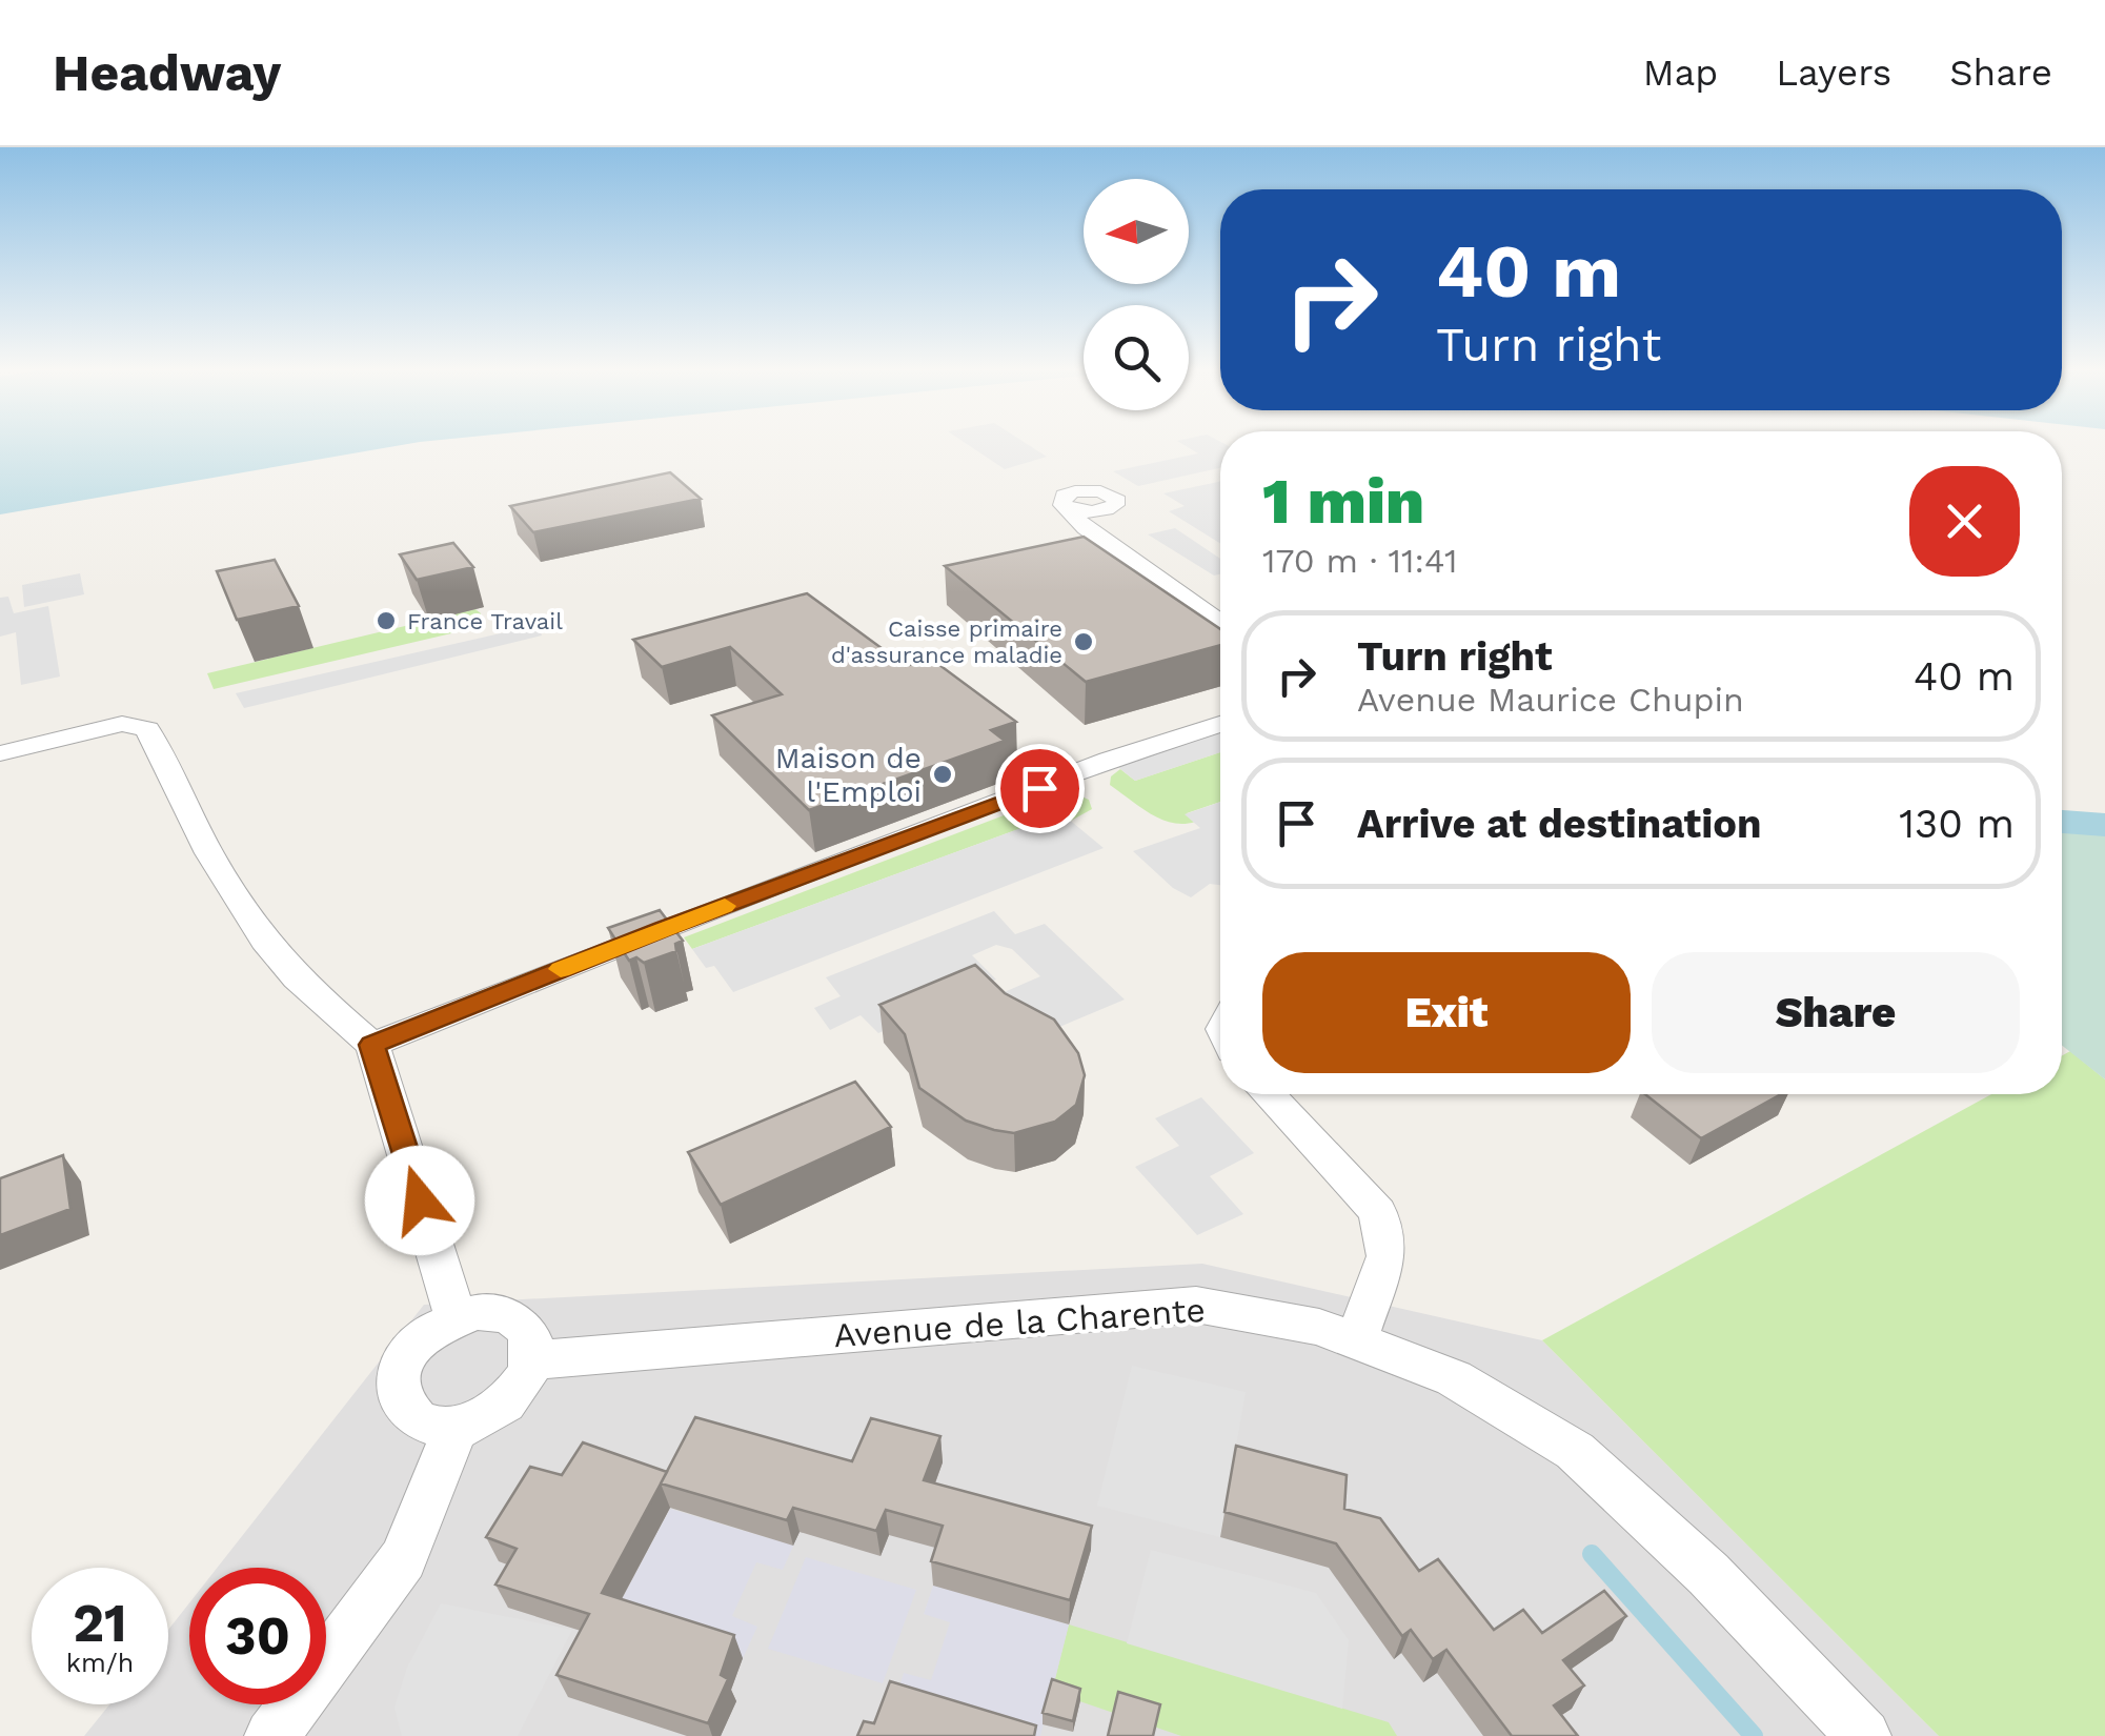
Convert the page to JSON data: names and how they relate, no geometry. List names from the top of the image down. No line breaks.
{"streets":{"street":["Avenue de la Charente"]},"places":["France Travail","Caisse primaire d'assurance maladie","Maison de l'Emploi"],"north":"left","page":{"header":"Headway","nav":["Map","Layers","Share"],"turn":["40 m","Turn right"],"heading":["1 min","170 m · 11:41"],"list":[{"name":"Turn right","note":"Avenue Maurice Chupin","value":"40 m"},{"name":"Arrive at destination","value":"130 m"}],"buttons":["Exit","Share"],"speed":"21 km/h","limit":"30"}}
